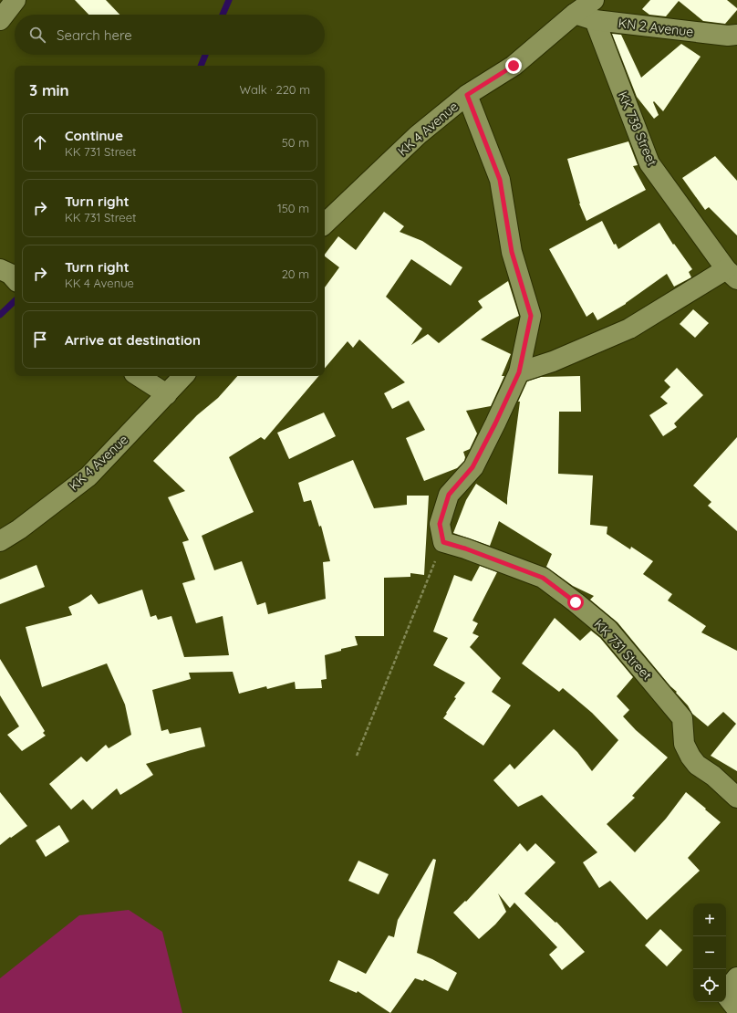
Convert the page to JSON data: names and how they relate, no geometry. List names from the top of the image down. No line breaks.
{"streets":{"street":["KN 2 Avenue","KK 4 Avenue","KK 738 Street","KK 731 Street"]},"crossings":[["KN 2 Avenue","KK 4 Avenue"],["KN 2 Avenue","KK 738 Street"]],"page":{"search":"Search here","heading":["3 min","Walk · 220 m"],"list":[["Continue","KK 731 Street","50 m"],["Turn right","KK 731 Street","150 m"],["Turn right","KK 4 Avenue","20 m"],"Arrive at destination"],"map_buttons":["+","−"]}}
